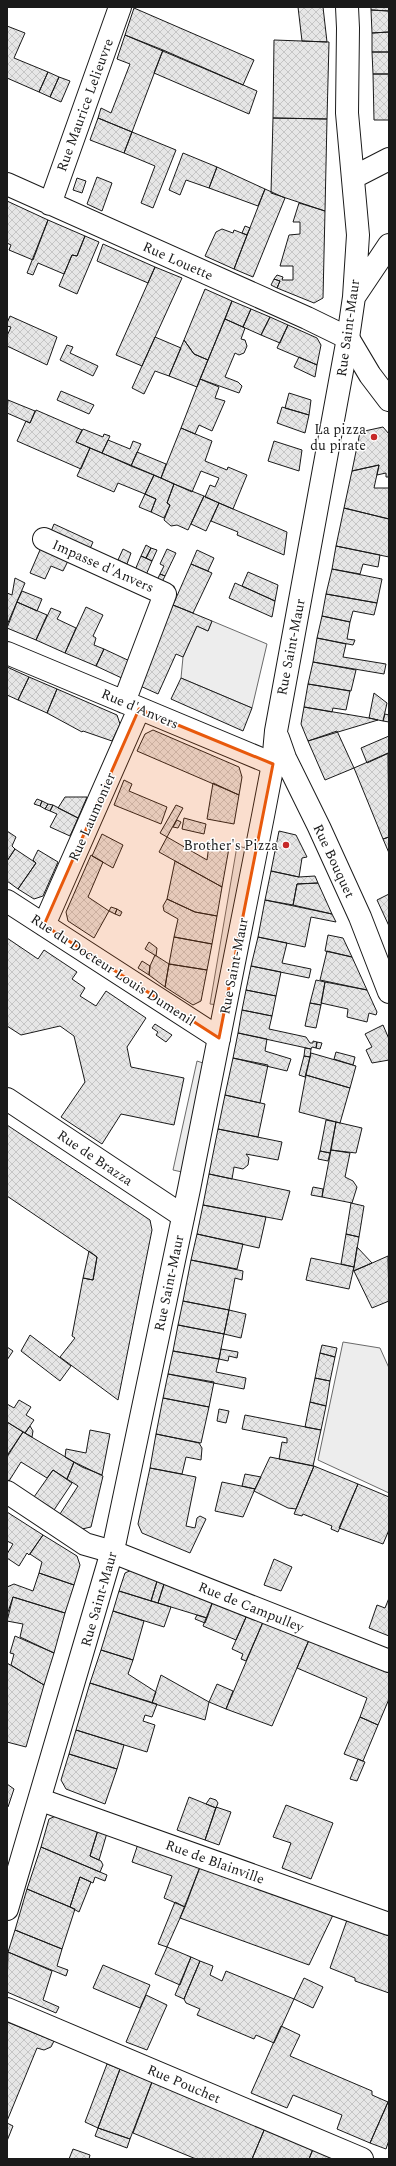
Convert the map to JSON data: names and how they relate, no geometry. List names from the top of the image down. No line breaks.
{"streets":{"street":["Rue Maurice Lelieuvre","Rue Louette","Rue Saint-Maur","Impasse d'Anvers","Rue d'Anvers","Rue Laumonier","Rue Bouquet","Rue du Docteur Louis Dumenil","Rue de Brazza","Rue de Campulley","Rue de Blainville","Rue Pouchet"]},"crossings":[["Rue Maurice Lelieuvre","Rue Louette"],["Rue Louette","Rue Saint-Maur"],["Rue Saint-Maur","Rue d'Anvers"],["Rue Saint-Maur","Rue Bouquet"],["Rue Saint-Maur","Rue du Docteur Louis Dumenil"],["Rue Saint-Maur","Rue de Brazza"],["Rue Saint-Maur","Rue de Campulley"],["Rue Saint-Maur","Rue de Blainville"],["Impasse d'Anvers","Rue d'Anvers"],["Impasse d'Anvers","Rue Laumonier"],["Rue d'Anvers","Rue Laumonier"],["Rue Laumonier","Rue du Docteur Louis Dumenil"]],"places":["La pizza du pirate","Brother's Pizza"]}
